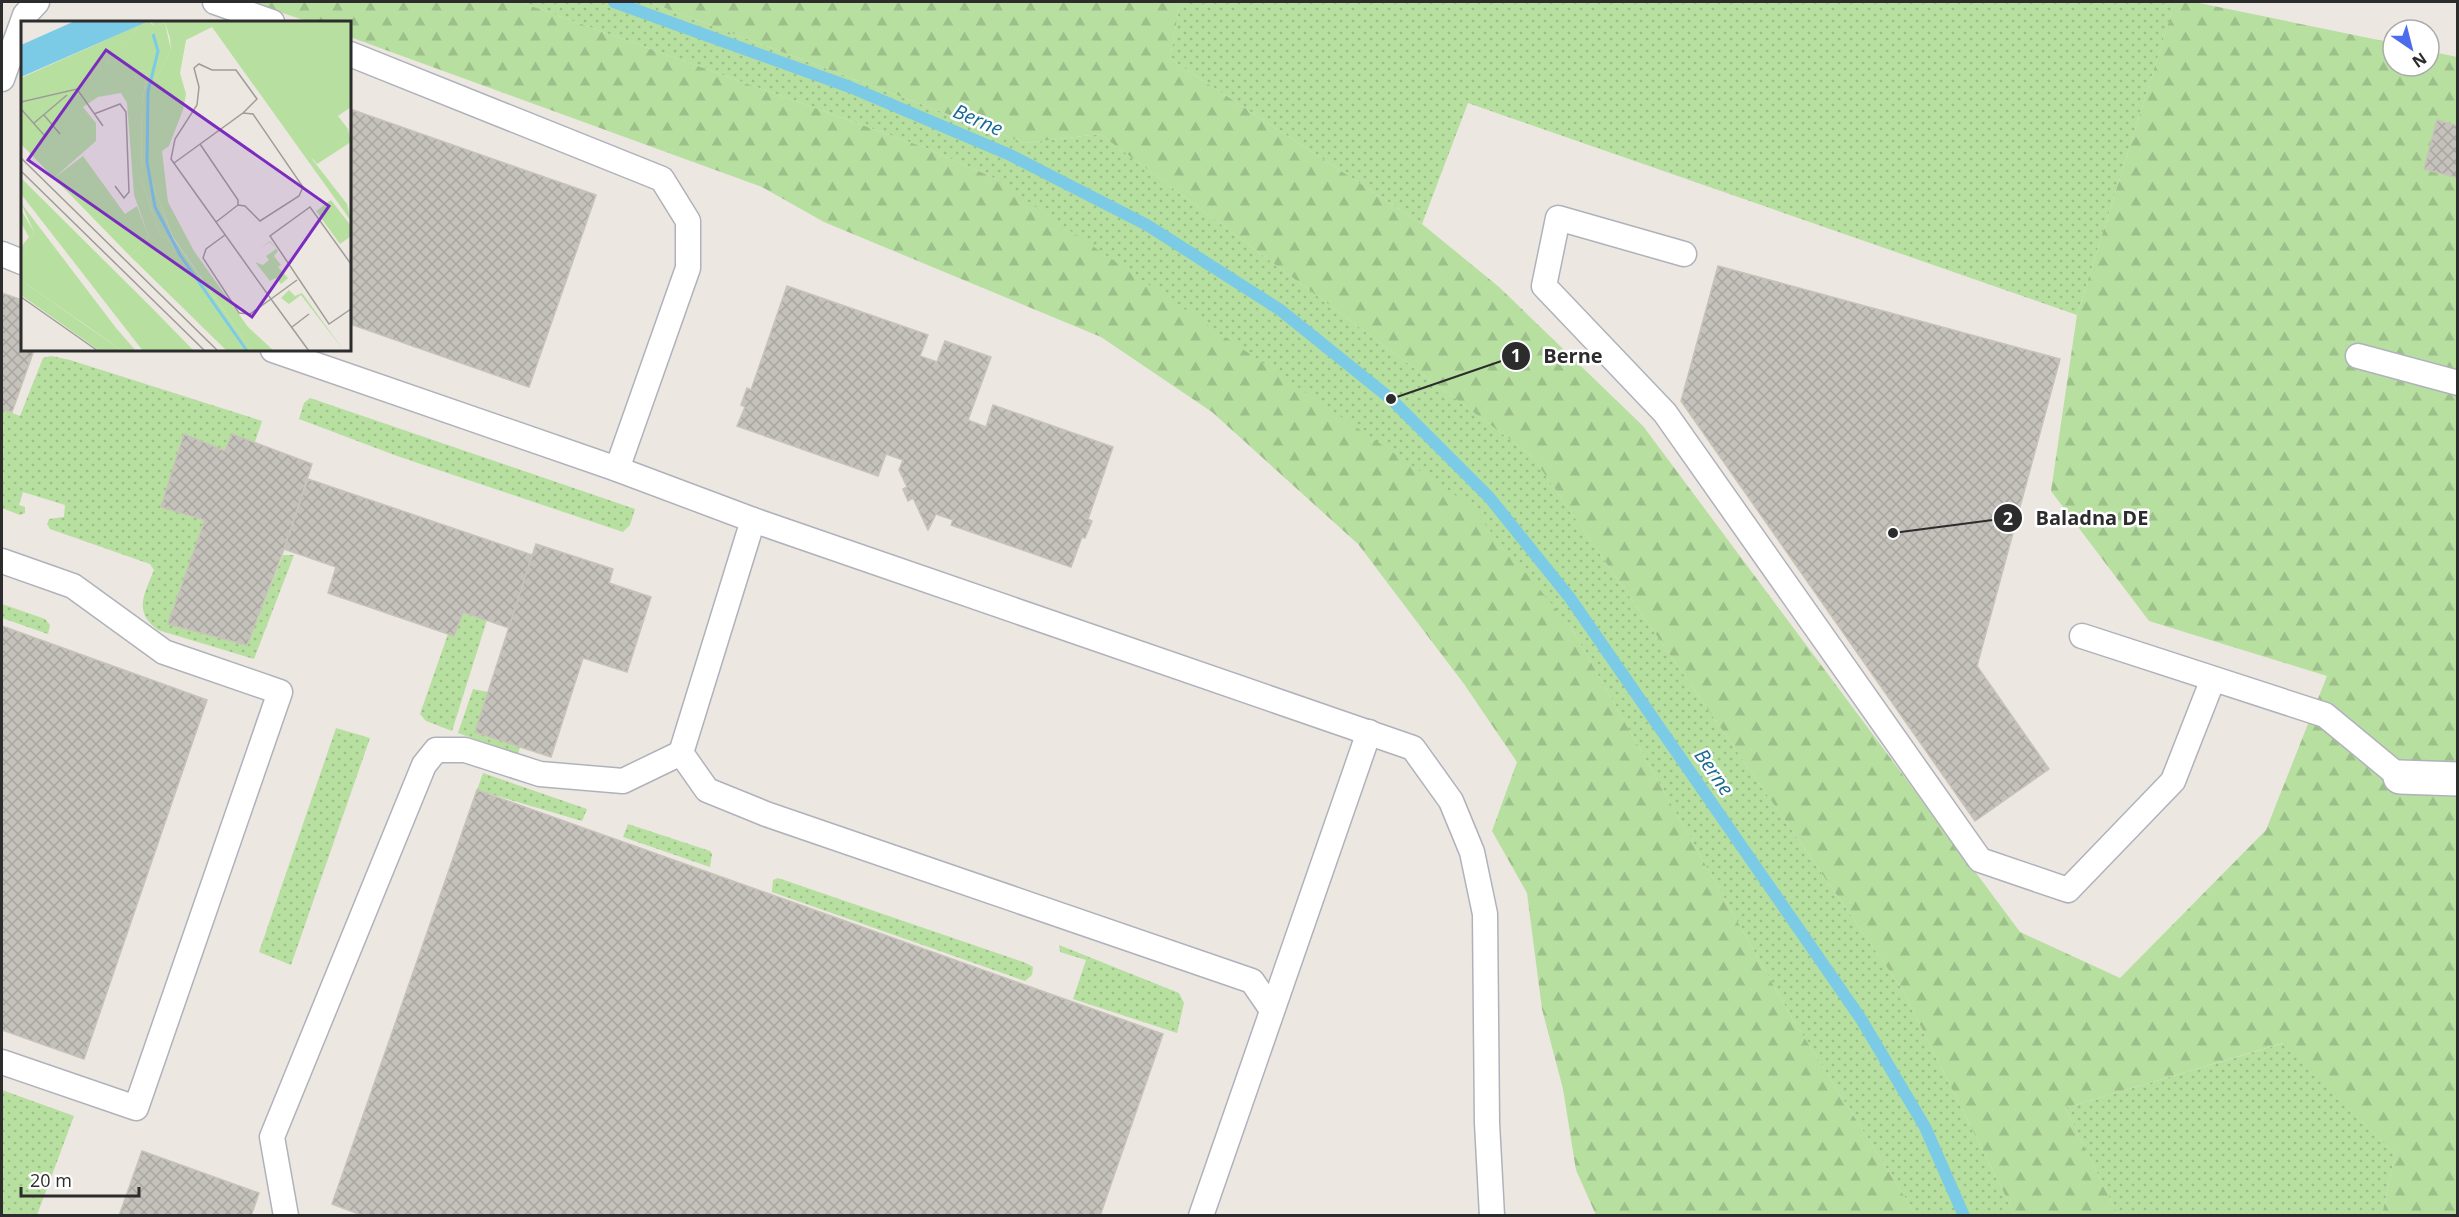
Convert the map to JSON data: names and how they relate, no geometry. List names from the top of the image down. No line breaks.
{"water":["Berne"],"places":["Berne","Baladna DE"],"scale_bar":"20 m","north":"bottom right"}
